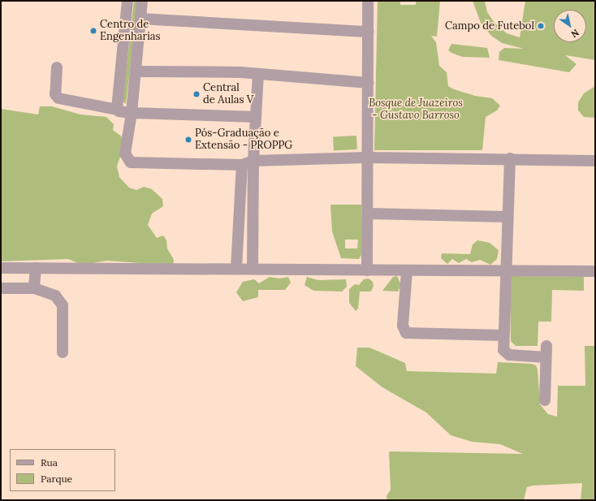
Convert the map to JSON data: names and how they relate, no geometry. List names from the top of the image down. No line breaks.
{"parks":["Bosque de Juazeiros - Gustavo Barroso"],"places":["Campo de Futebol","Centro de Engenharias","Central de Aulas V","Pós-Graduação e Extensão - PROPPG"],"legend":["Rua","Parque"],"north":"bottom right"}
